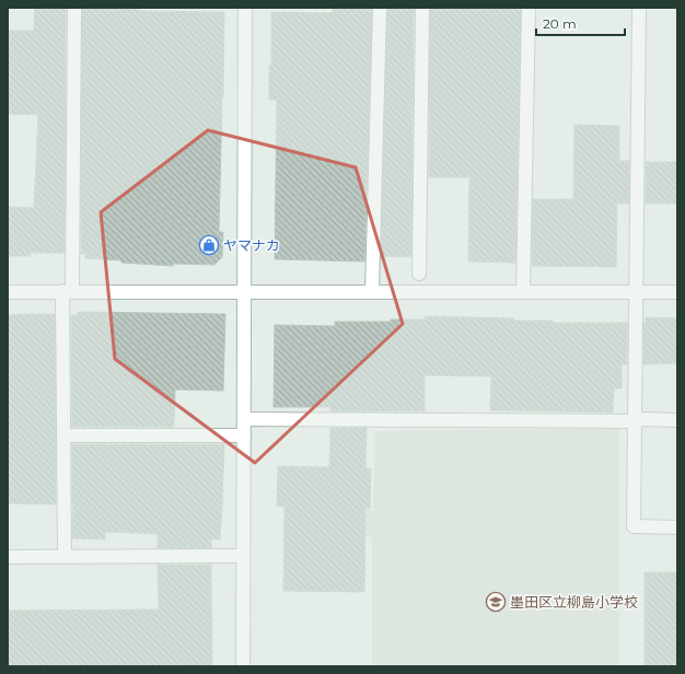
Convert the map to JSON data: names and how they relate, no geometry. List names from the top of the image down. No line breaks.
{"places":{"shop":["ヤマナカ"],"school or university":["墨田区立柳島小学校"]},"scale_bar":"20 m"}
